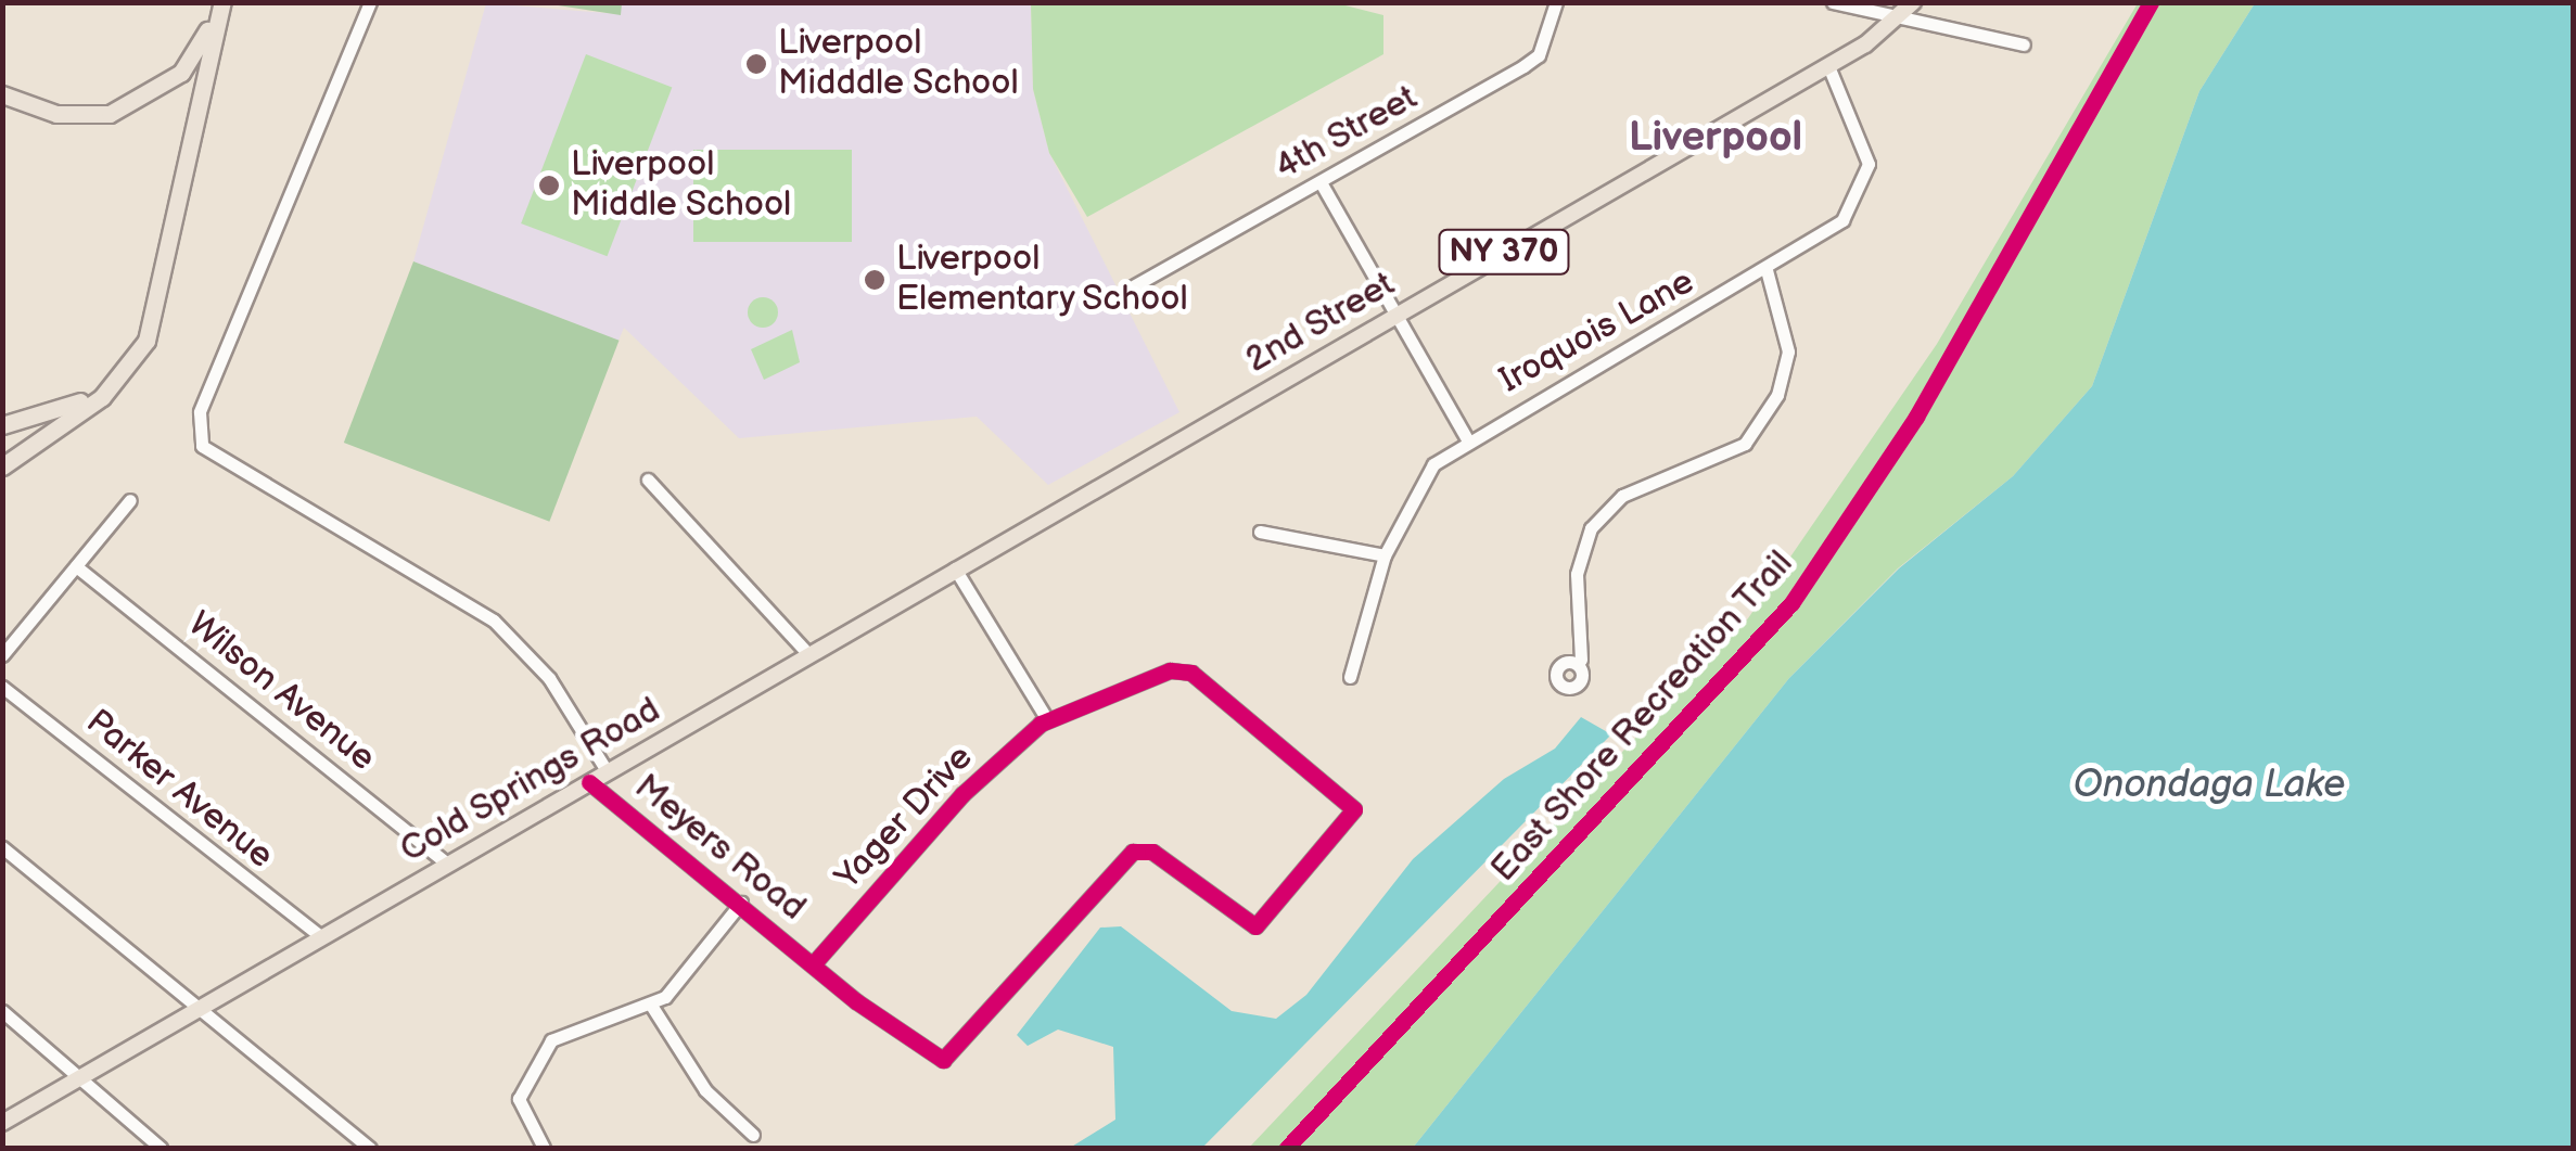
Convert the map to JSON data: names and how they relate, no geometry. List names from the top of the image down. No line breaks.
{"streets":{"main road":["NY 370","2nd Street","Cold Springs Road"],"street":["4th Street","Iroquois Lane","Wilson Avenue","Parker Avenue","Yager Drive","Meyers Road"],"cycle path":["East Shore Recreation Trail"]},"crossings":[["2nd Street","Iroquois Lane"],["2nd Street","Cold Springs Road"],["Wilson Avenue","Cold Springs Road"],["Cold Springs Road","Parker Avenue"],["Cold Springs Road","Meyers Road"],["Yager Drive","Meyers Road"]],"districts":["Liverpool"],"water":["Onondaga Lake"],"places":["Liverpool Midddle School","Liverpool Middle School","Liverpool Elementary School"]}
